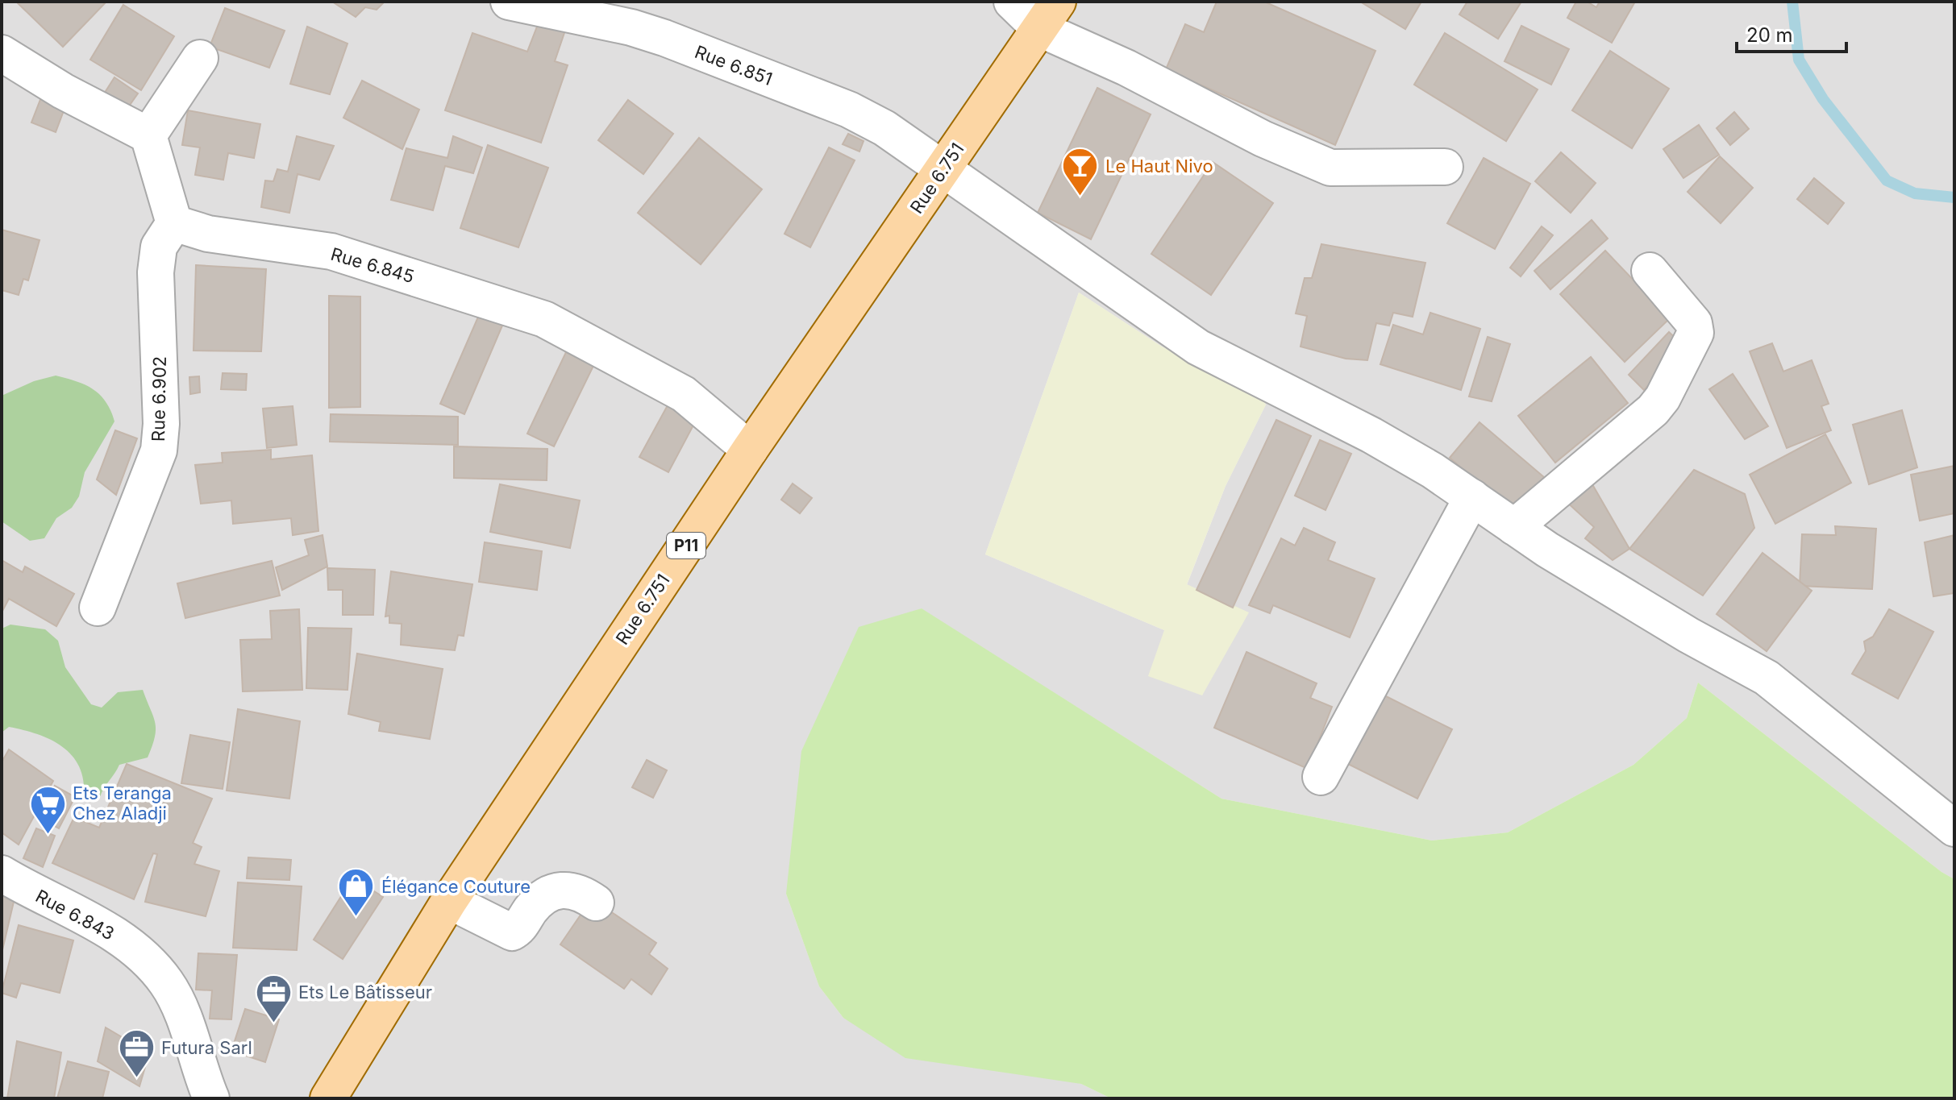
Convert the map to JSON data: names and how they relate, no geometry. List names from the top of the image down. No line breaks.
{"streets":{"main road":["Rue 6.751","P11"],"street":["Rue 6.851","Rue 6.845","Rue 6.902","Rue 6.843"]},"crossings":[["Rue 6.851","Rue 6.751"],["Rue 6.751","Rue 6.845"],["Rue 6.845","Rue 6.902"]],"places":{"bar":["Le Haut Nivo"],"supermarket":["Ets Teranga Chez Aladji"],"shop":["Élégance Couture"],"office":["Ets Le Bâtisseur","Futura Sarl"]},"scale_bar":"20 m"}
